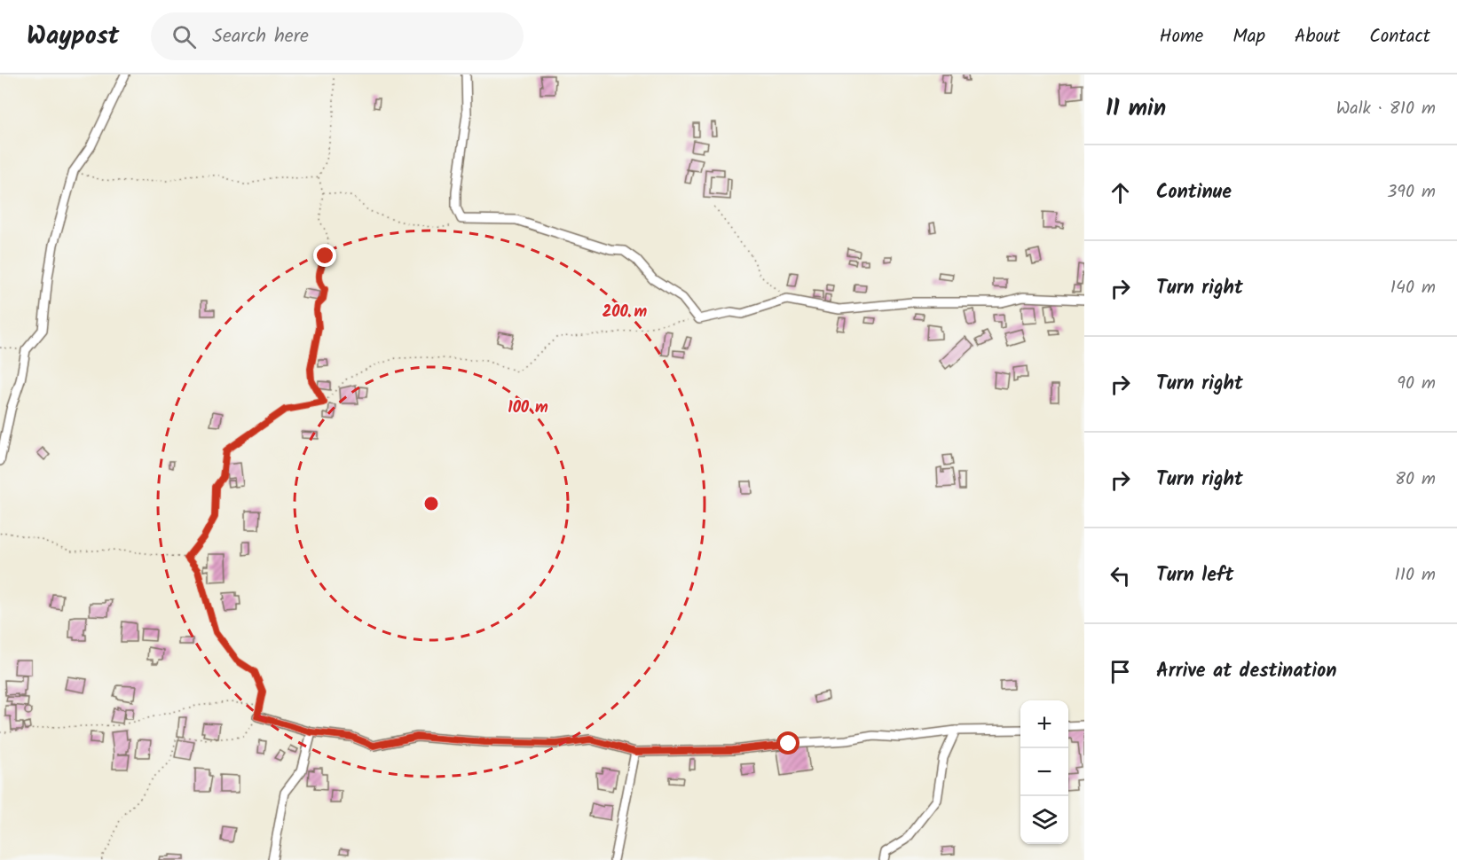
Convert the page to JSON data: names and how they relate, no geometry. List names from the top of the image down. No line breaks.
{"page":{"header":"Waypost","search":"Search here","nav":["Home","Map","About","Contact"],"heading":["11 min","Walk · 810 m"],"list":[["Continue","390 m"],["Turn right","140 m"],["Turn right","90 m"],["Turn right","80 m"],["Turn left","110 m"],"Arrive at destination"],"map_buttons":["+","−"]},"rings":["200 m","100 m"]}
